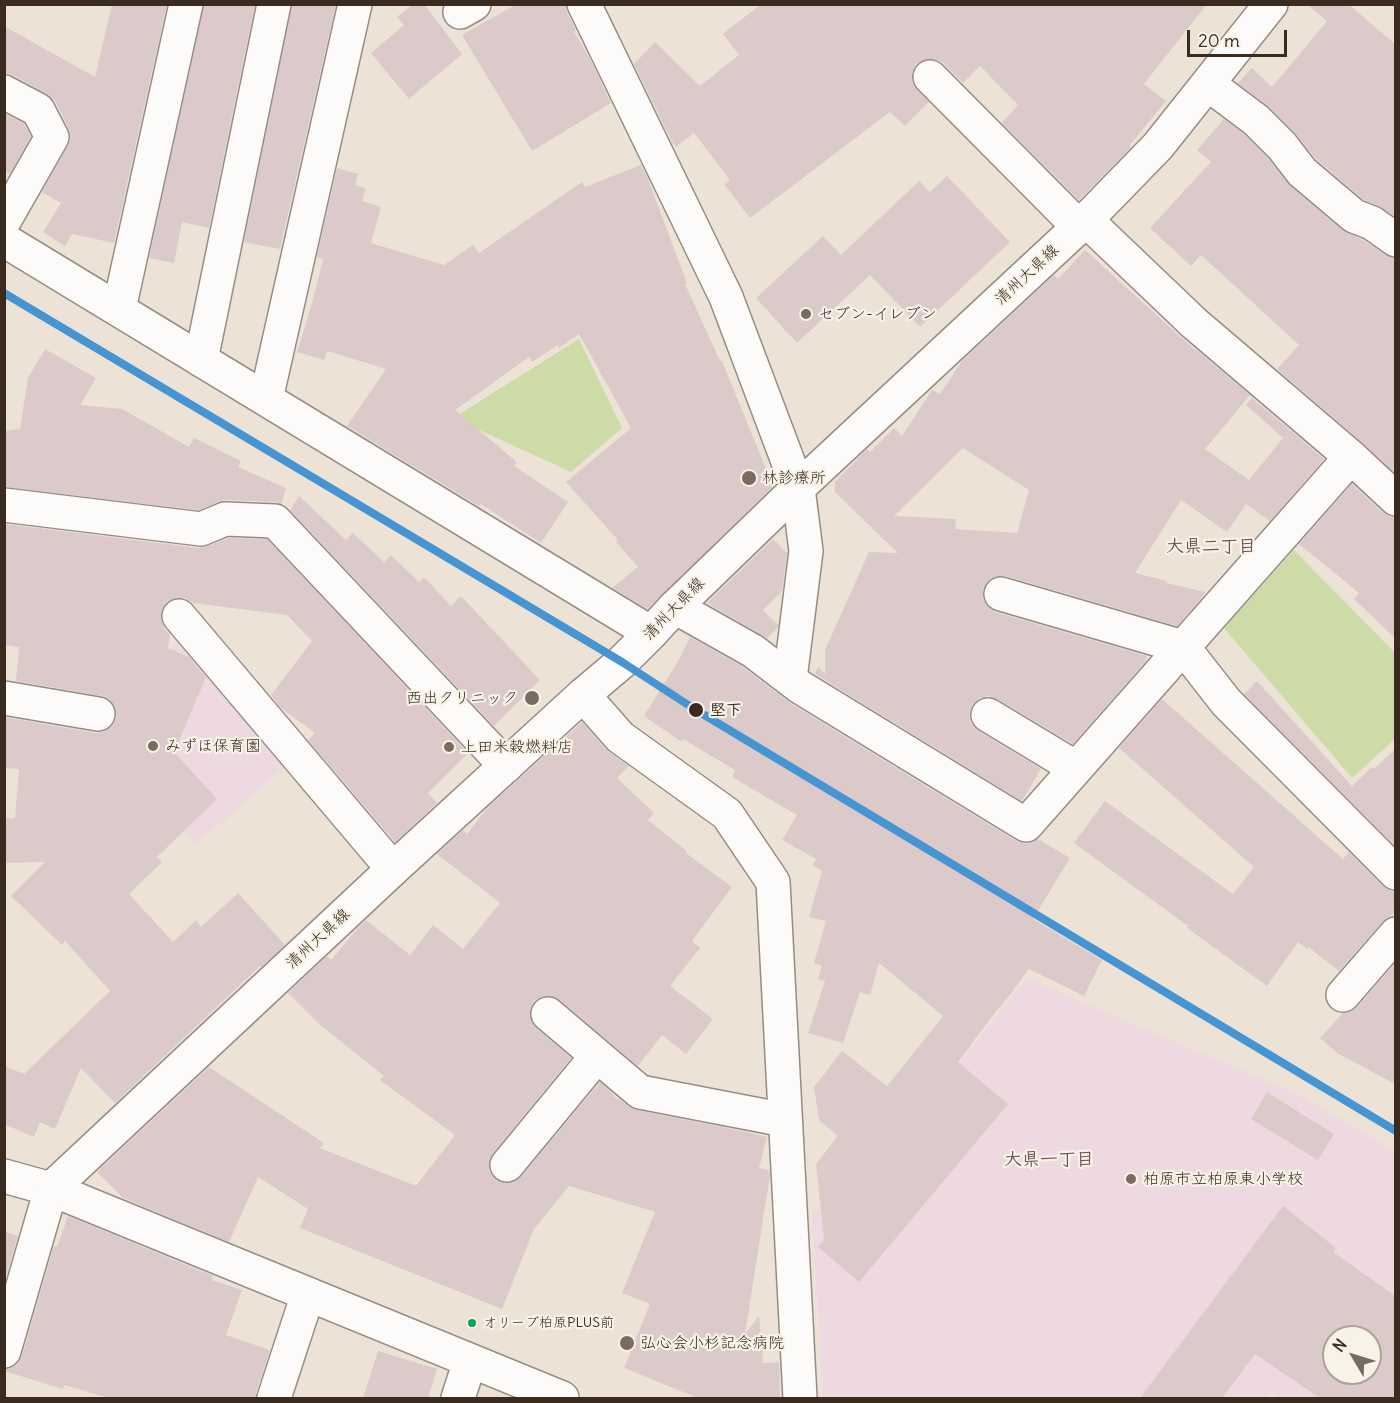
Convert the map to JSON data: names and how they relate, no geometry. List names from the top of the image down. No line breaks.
{"streets":{"street":["清州大県線"]},"districts":["大県二丁目","大県一丁目"],"places":["セブン-イレブン","林診療所","西出クリニック","堅下","みずほ保育園","上田米穀燃料店","柏原市立柏原東小学校","オリーブ柏原PLUS前","弘心会小杉記念病院"],"scale_bar":"20 m","north":"top left"}
